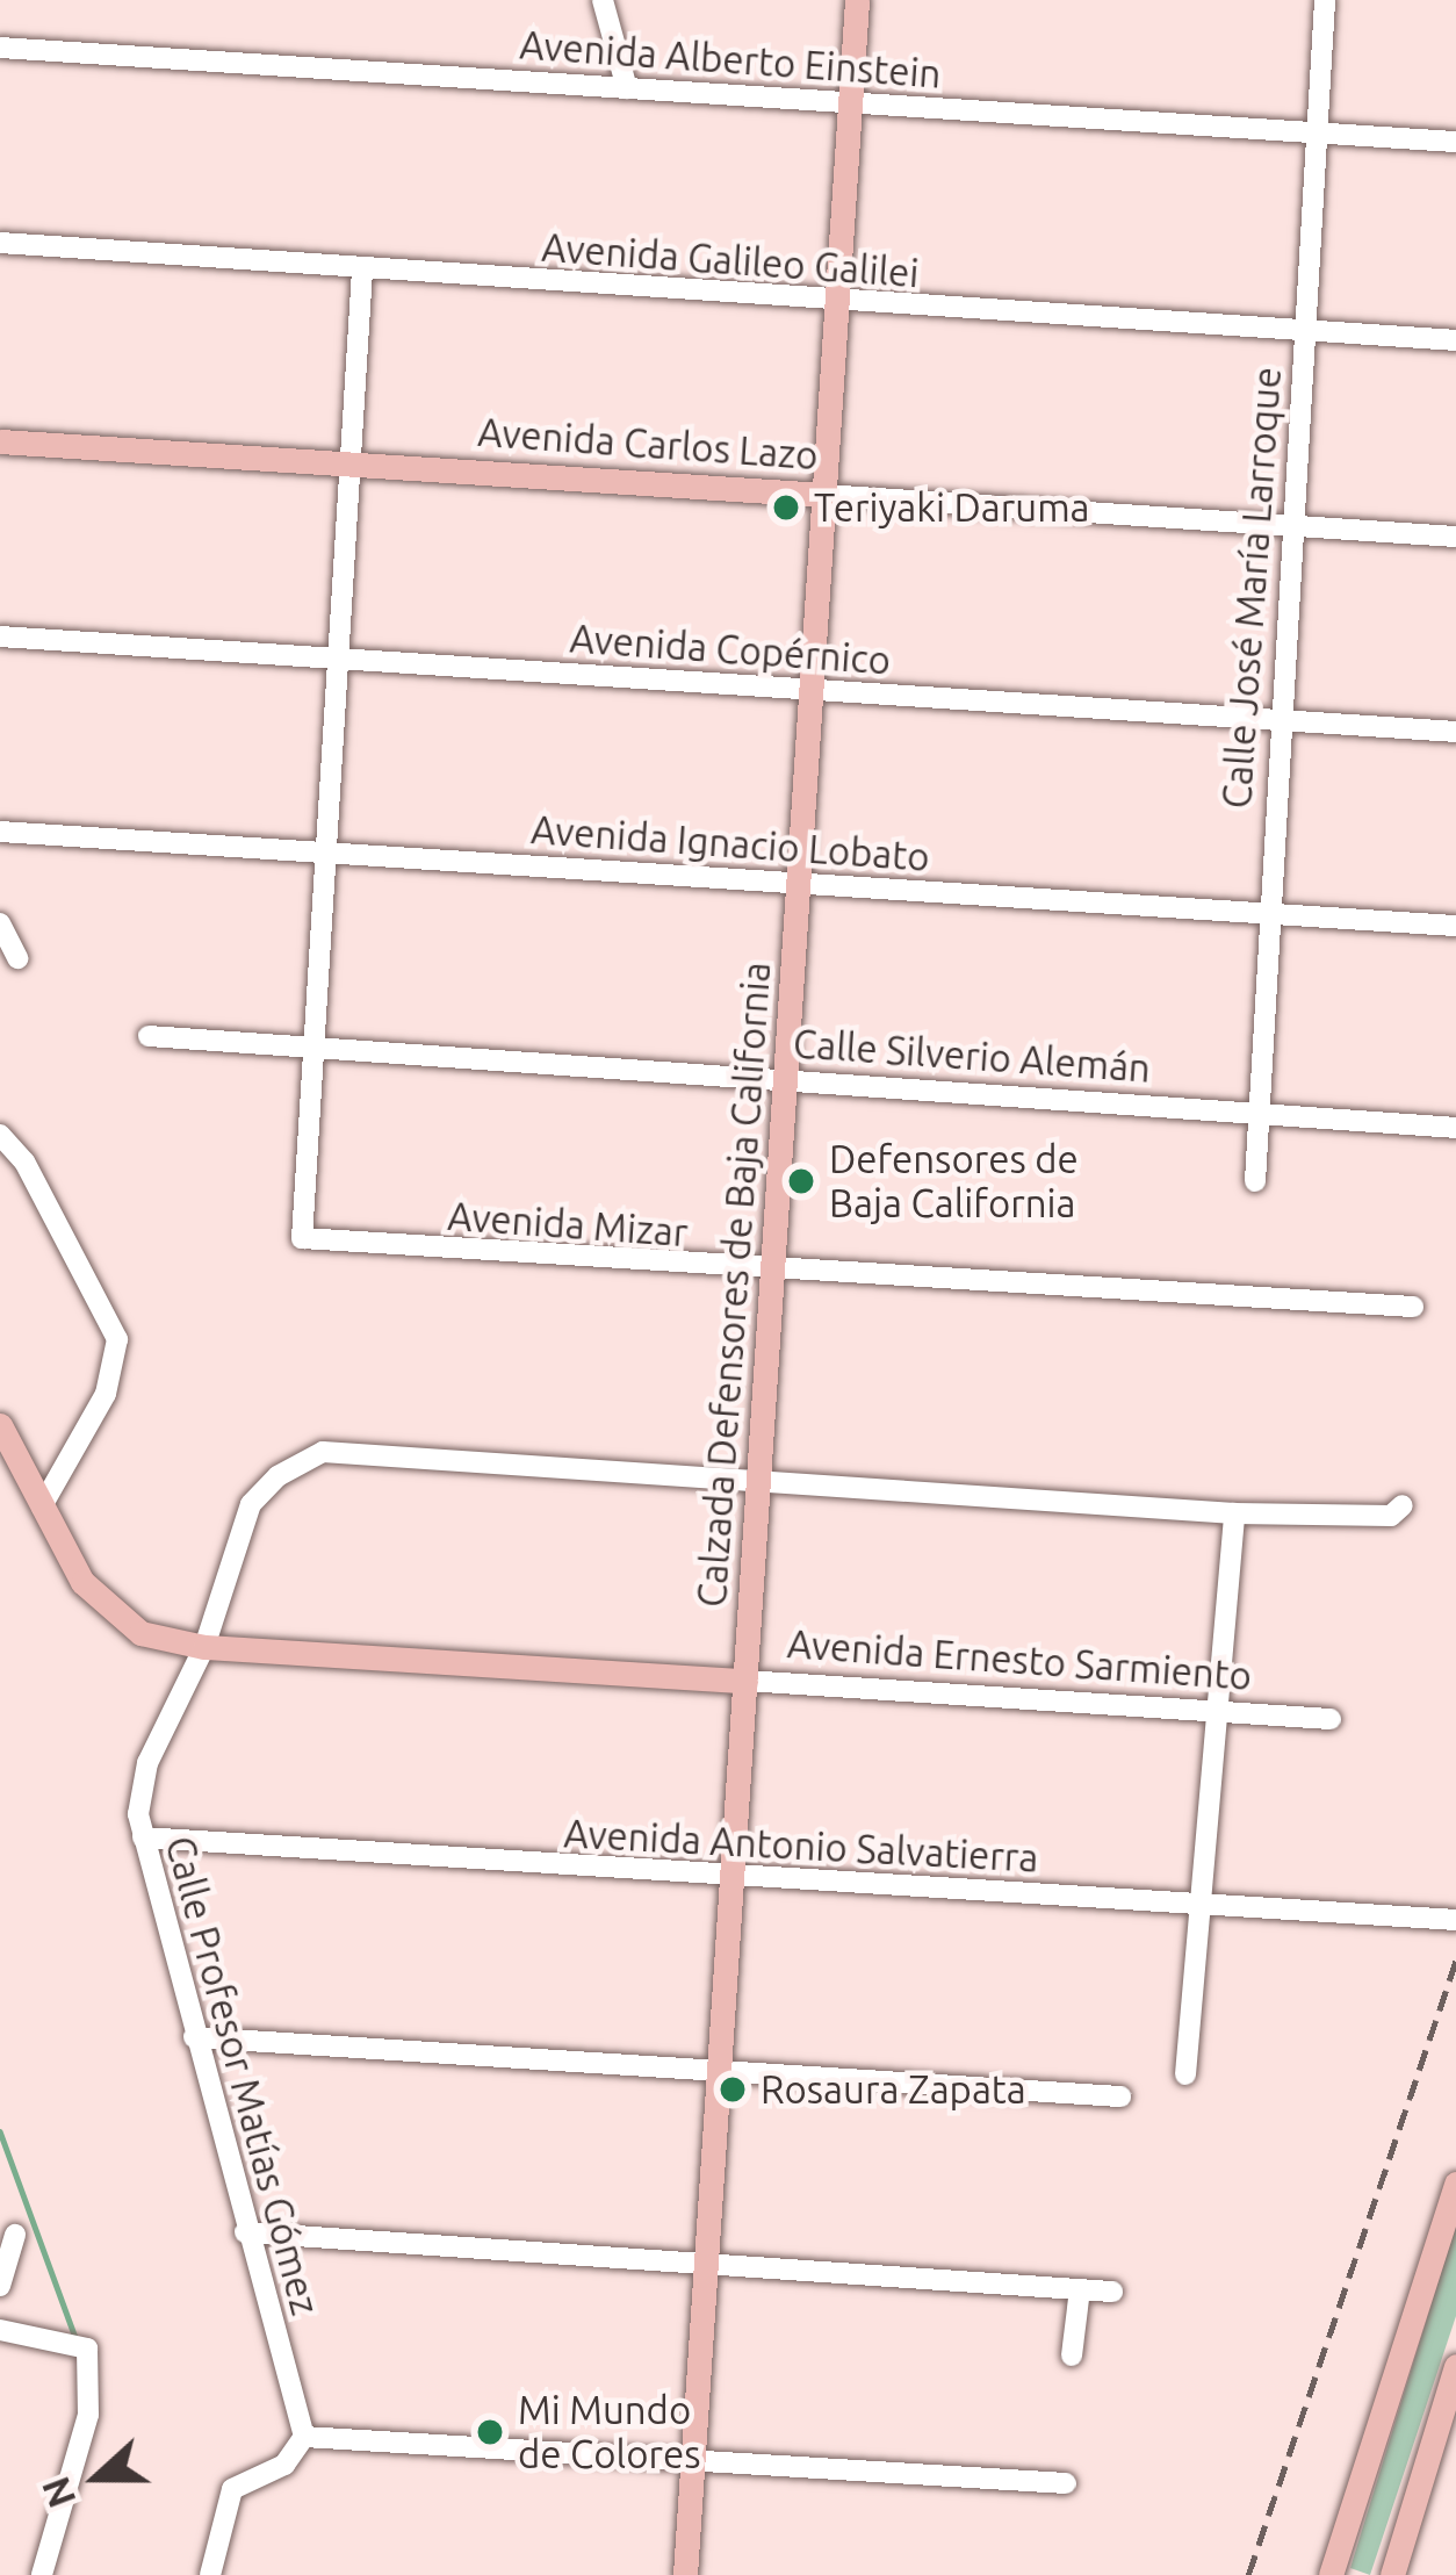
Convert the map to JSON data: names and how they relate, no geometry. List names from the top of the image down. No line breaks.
{"streets":{"main road":["Avenida Carlos Lazo","Calzada Defensores de Baja California","Avenida Ernesto Sarmiento"],"street":["Avenida Alberto Einstein","Avenida Galileo Galilei","Calle José María Larroque","Avenida Copérnico","Avenida Ignacio Lobato","Calle Silverio Alemán","Avenida Mizar","Avenida Antonio Salvatierra","Calle Profesor Matías Gómez"]},"crossings":[["Avenida Alberto Einstein","Calle José María Larroque"],["Avenida Alberto Einstein","Calzada Defensores de Baja California"],["Avenida Galileo Galilei","Calle José María Larroque"],["Avenida Galileo Galilei","Calzada Defensores de Baja California"],["Avenida Carlos Lazo","Calle José María Larroque"],["Avenida Carlos Lazo","Calzada Defensores de Baja California"],["Calle José María Larroque","Avenida Copérnico"],["Calle José María Larroque","Avenida Ignacio Lobato"],["Calle José María Larroque","Calle Silverio Alemán"],["Avenida Copérnico","Calzada Defensores de Baja California"],["Avenida Ignacio Lobato","Calzada Defensores de Baja California"],["Calle Silverio Alemán","Avenida Mizar"],["Calle Silverio Alemán","Calzada Defensores de Baja California"],["Avenida Mizar","Calzada Defensores de Baja California"],["Calzada Defensores de Baja California","Avenida Ernesto Sarmiento"],["Calzada Defensores de Baja California","Avenida Antonio Salvatierra"],["Calzada Defensores de Baja California","Calle Profesor Matías Gómez"],["Avenida Ernesto Sarmiento","Calle Profesor Matías Gómez"],["Avenida Antonio Salvatierra","Calle Profesor Matías Gómez"]],"places":["Teriyaki Daruma","Defensores de Baja California","Rosaura Zapata","Mi Mundo de Colores"],"north":"left"}
